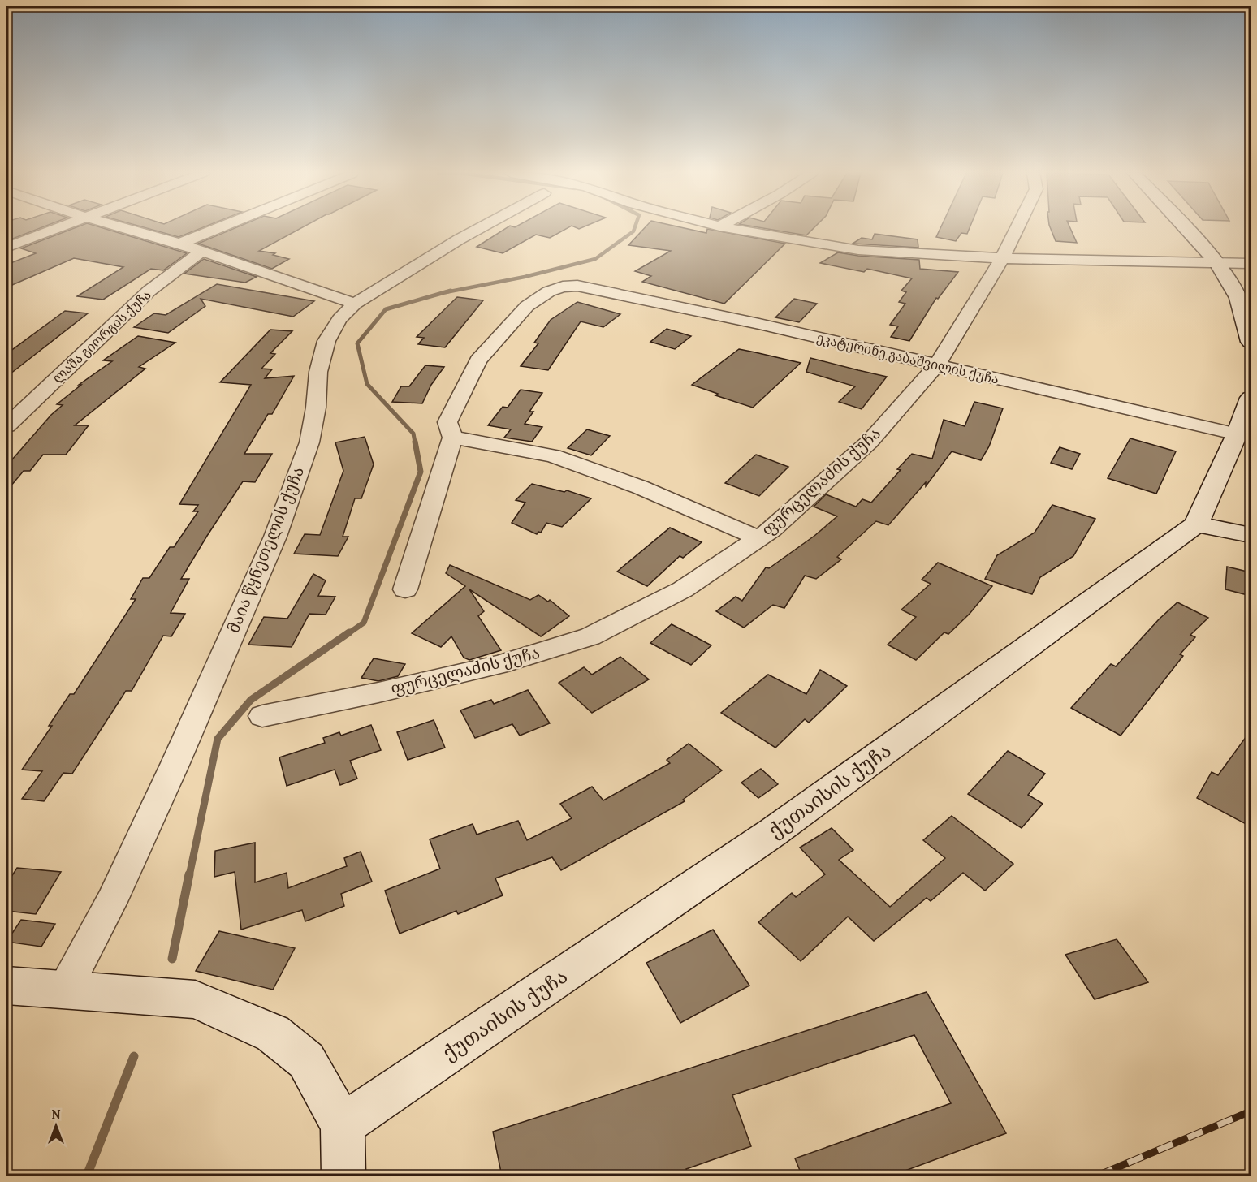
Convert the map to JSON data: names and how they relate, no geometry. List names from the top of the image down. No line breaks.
{"streets":{"street":["ლაშა გიორგის ქუჩა","ეკატერინე გაბაშვილის ქუჩა","ფურცელაძის ქუჩა","მაია წყნეთელის ქუჩა","ქუთაისის ქუჩა"]},"crossings":[["ეკატერინე გაბაშვილის ქუჩა","ფურცელაძის ქუჩა"],["ეკატერინე გაბაშვილის ქუჩა","ქუთაისის ქუჩა"]],"north":"top"}
